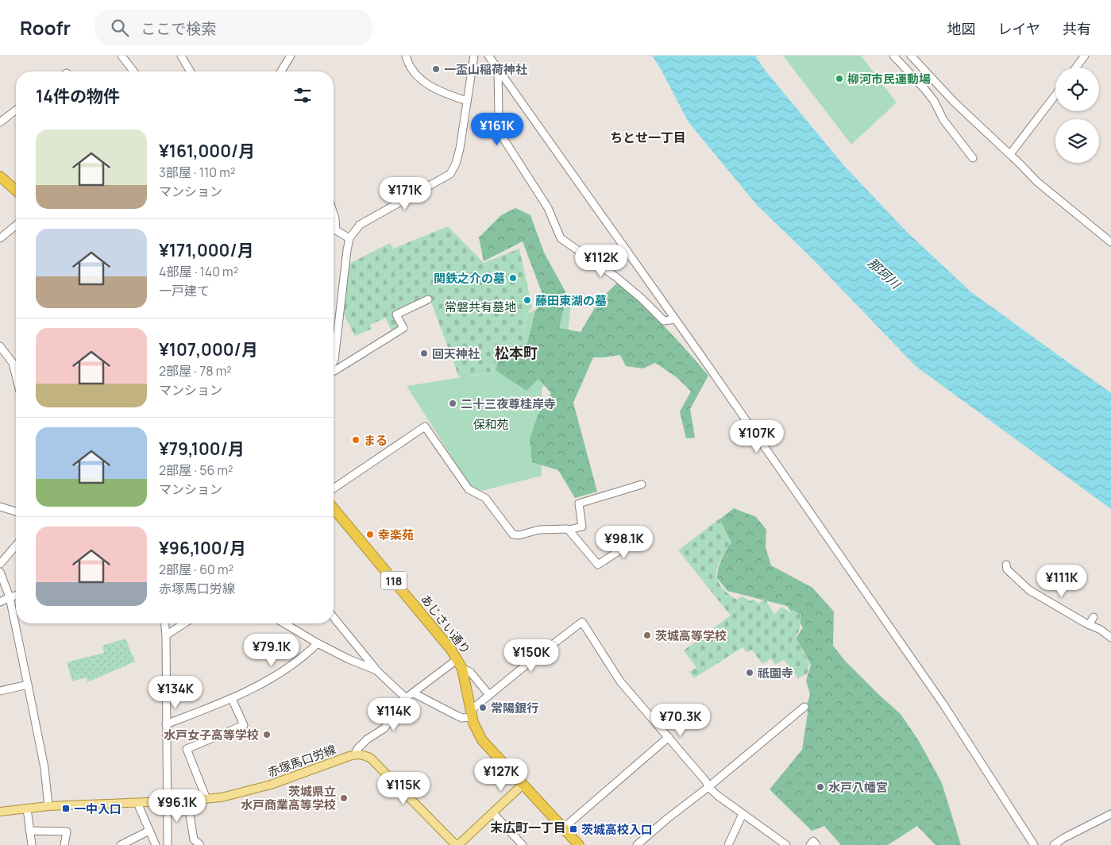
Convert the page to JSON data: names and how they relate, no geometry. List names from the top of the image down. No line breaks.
{"streets":{"highway":["118","あじさい通り"],"main road":["赤塚馬口労線"]},"crossings":[["あじさい通り","赤塚馬口労線"]],"districts":["ちとせ一丁目","松本町","末広町一丁目"],"water":["那珂川"],"parks":["常磐共有墓地","保和苑"],"places":{"other":["一盃山稲荷神社","柳河市民運動場","関鉄之介の墓","藤田東湖の墓","回天神社","二十三夜尊桂岸寺","まる","幸楽苑","茨城高等学校","祇園寺","常陽銀行","水戸女子高等学校","水戸八幡宮","茨城県立 水戸商業高等学校"],"transit":["一中入口","茨城高校入口"]},"page":{"header":"Roofr","search":"ここで検索","nav":["地図","レイヤ","共有"],"heading":"14件の物件","price":["¥161K","¥171K","¥112K","¥107K","¥98.1K","¥111K","¥79.1K","¥150K","¥134K","¥114K","¥70.3K","¥127K","¥115K","¥96.1K"],"list":[{"name":"¥161,000/月","note":"3部屋 · 110 m² · マンション"},{"name":"¥171,000/月","note":"4部屋 · 140 m² · 一戸建て"},{"name":"¥107,000/月","note":"2部屋 · 78 m² · マンション"},{"name":"¥79,100/月","note":"2部屋 · 56 m² · マンション"},{"name":"¥96,100/月","note":"2部屋 · 60 m² · 赤塚馬口労線"}]}}
